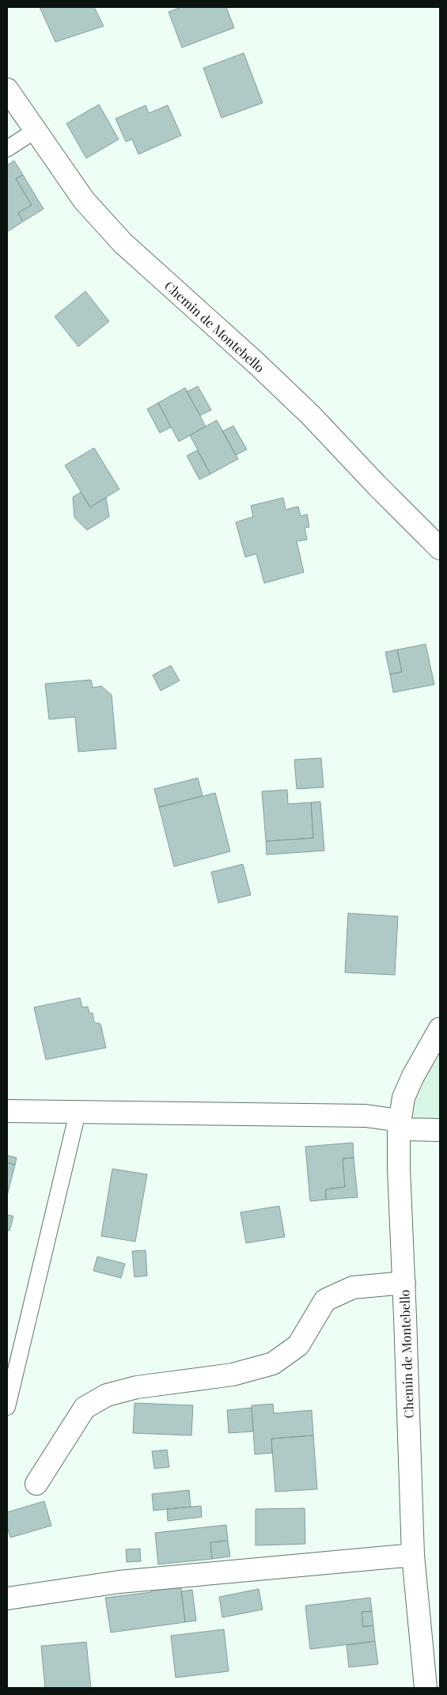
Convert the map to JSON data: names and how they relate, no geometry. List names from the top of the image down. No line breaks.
{"streets":{"street":["Chemin de Montebello"]}}
